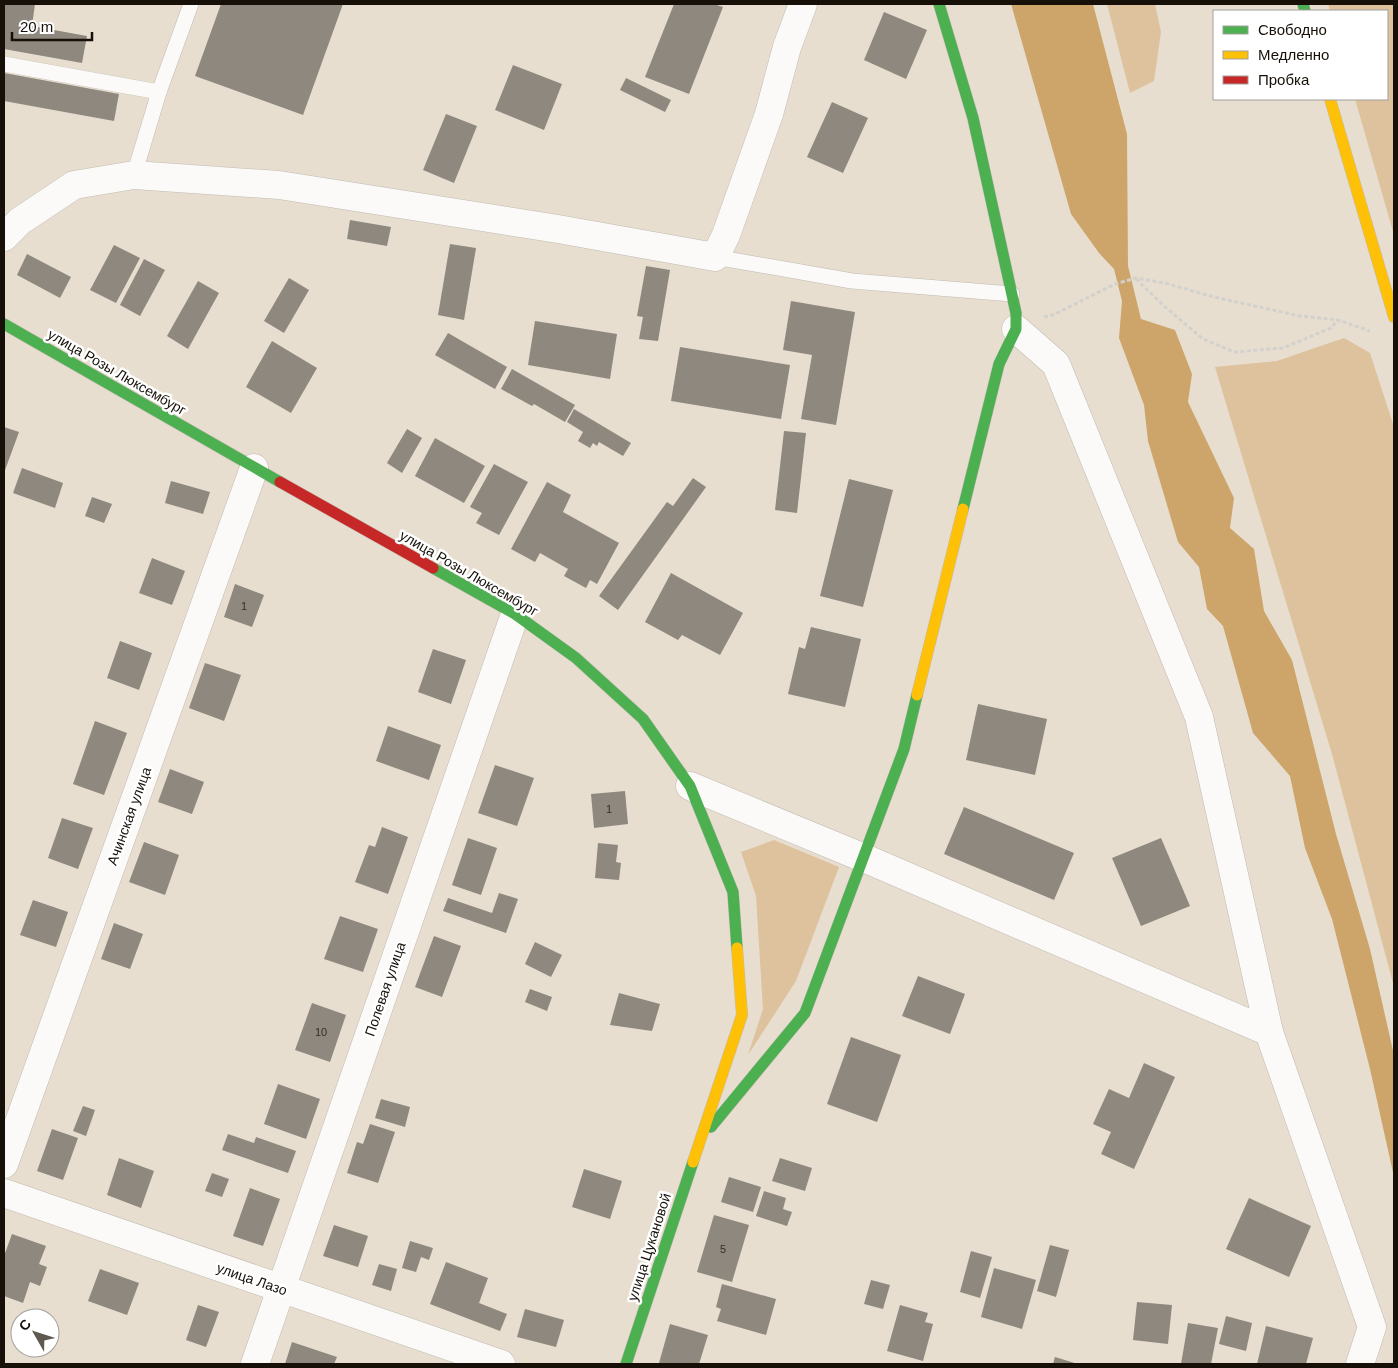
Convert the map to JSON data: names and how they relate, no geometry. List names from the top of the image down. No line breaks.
{"streets":{"street":["улица Розы Люксембург","Ачинская улица","Полевая улица","улица Цукановой","улица Лазо"]},"crossings":[["улица Розы Люксембург","Ачинская улица"],["улица Розы Люксембург","Полевая улица"],["улица Розы Люксембург","улица Цукановой"],["Полевая улица","улица Лазо"]],"house_numbers":["1","1","10","5"],"legend":["Свободно","Медленно","Пробка"],"scale_bar":"20 m","north":"top left"}
